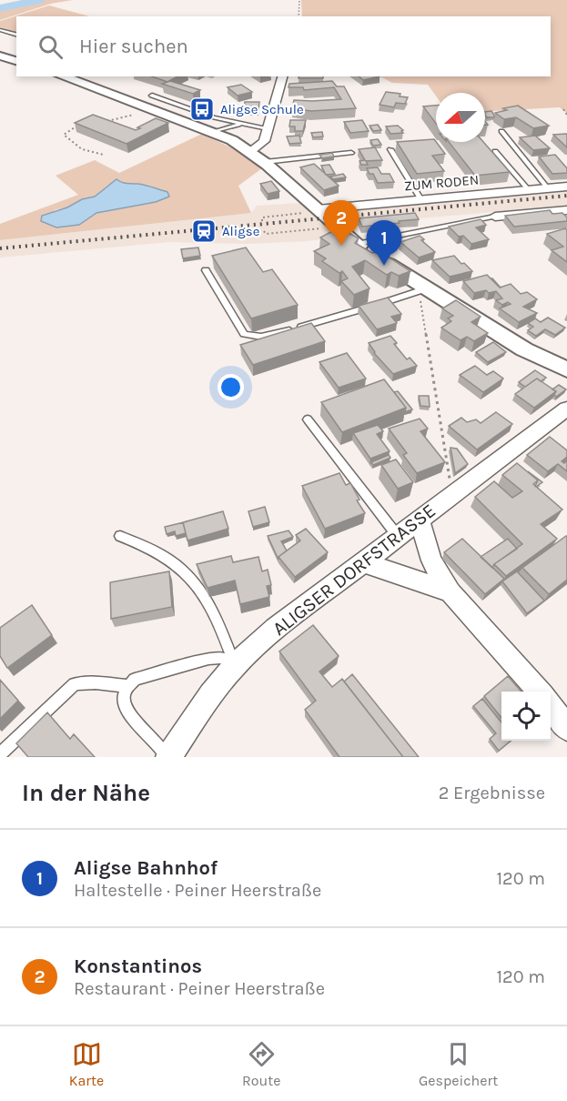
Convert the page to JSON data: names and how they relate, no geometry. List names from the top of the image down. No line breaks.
{"streets":{"street":["ZUM RODEN","ALIGSER DORFSTRASSE"]},"places":{"bus stop":["Aligse Schule"],"station":["Aligse"]},"north":"left","page":{"search":"Hier suchen","pins":["2","1"],"heading":["In der Nähe","2 Ergebnisse"],"list":[{"mark":"1","name":"Aligse Bahnhof","note":"Haltestelle · Peiner Heerstraße","value":"120 m"},{"mark":"2","name":"Konstantinos","note":"Restaurant · Peiner Heerstraße","value":"120 m"}],"nav":["Karte","Route","Gespeichert"]}}
